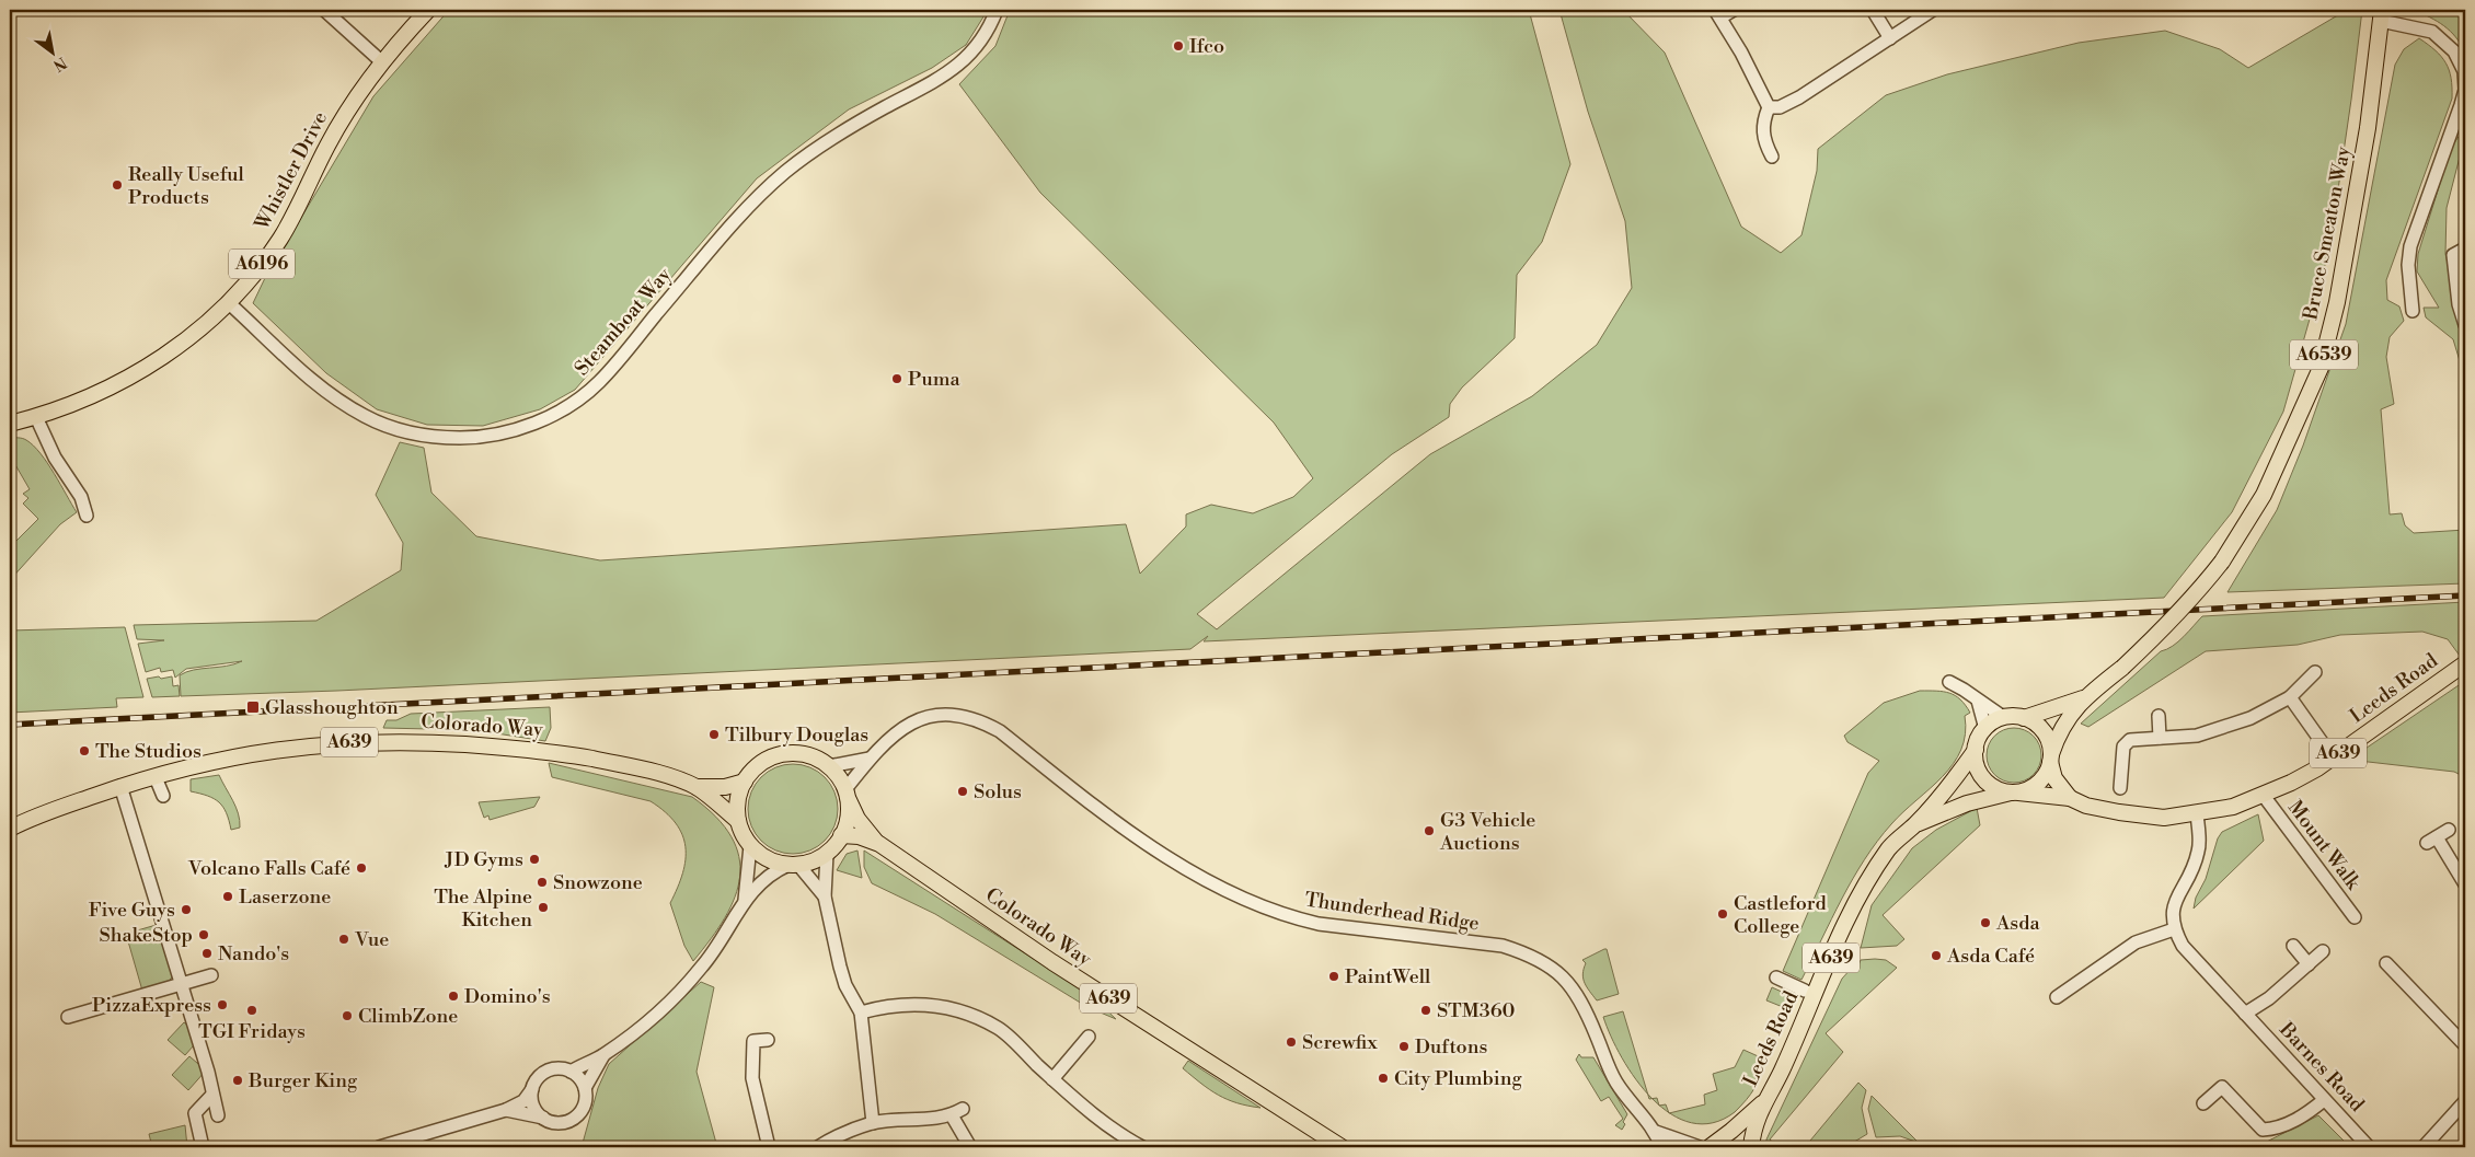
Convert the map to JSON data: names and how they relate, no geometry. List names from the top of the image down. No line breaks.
{"streets":{"main road":["Whistler Drive","Bruce Smeaton Way","A6196","A6539","Leeds Road","Colorado Way","A639"],"street":["Steamboat Way","Mount Walk","Thunderhead Ridge","Barnes Road"]},"crossings":[["Whistler Drive","Steamboat Way"],["Bruce Smeaton Way","Leeds Road"],["Bruce Smeaton Way","A639"],["Leeds Road","A639"],["Leeds Road","Mount Walk"],["Colorado Way","A639"],["Colorado Way","Thunderhead Ridge"],["A639","Thunderhead Ridge"]],"places":{"other":["Ifco","Really Useful Products","Puma","Tilbury Douglas","The Studios","Solus","G3 Vehicle Auctions","JD Gyms","Volcano Falls Café","Snowzone","Laserzone","The Alpine Kitchen","Five Guys","Castleford College","Asda","ShakeStop","Vue","Nando's","Asda Café","PaintWell","Domino's","PizzaExpress","TGI Fridays","STM360","ClimbZone","Screwfix","Duftons","City Plumbing","Burger King"],"transit":["Glasshoughton"]},"north":"bottom right"}
